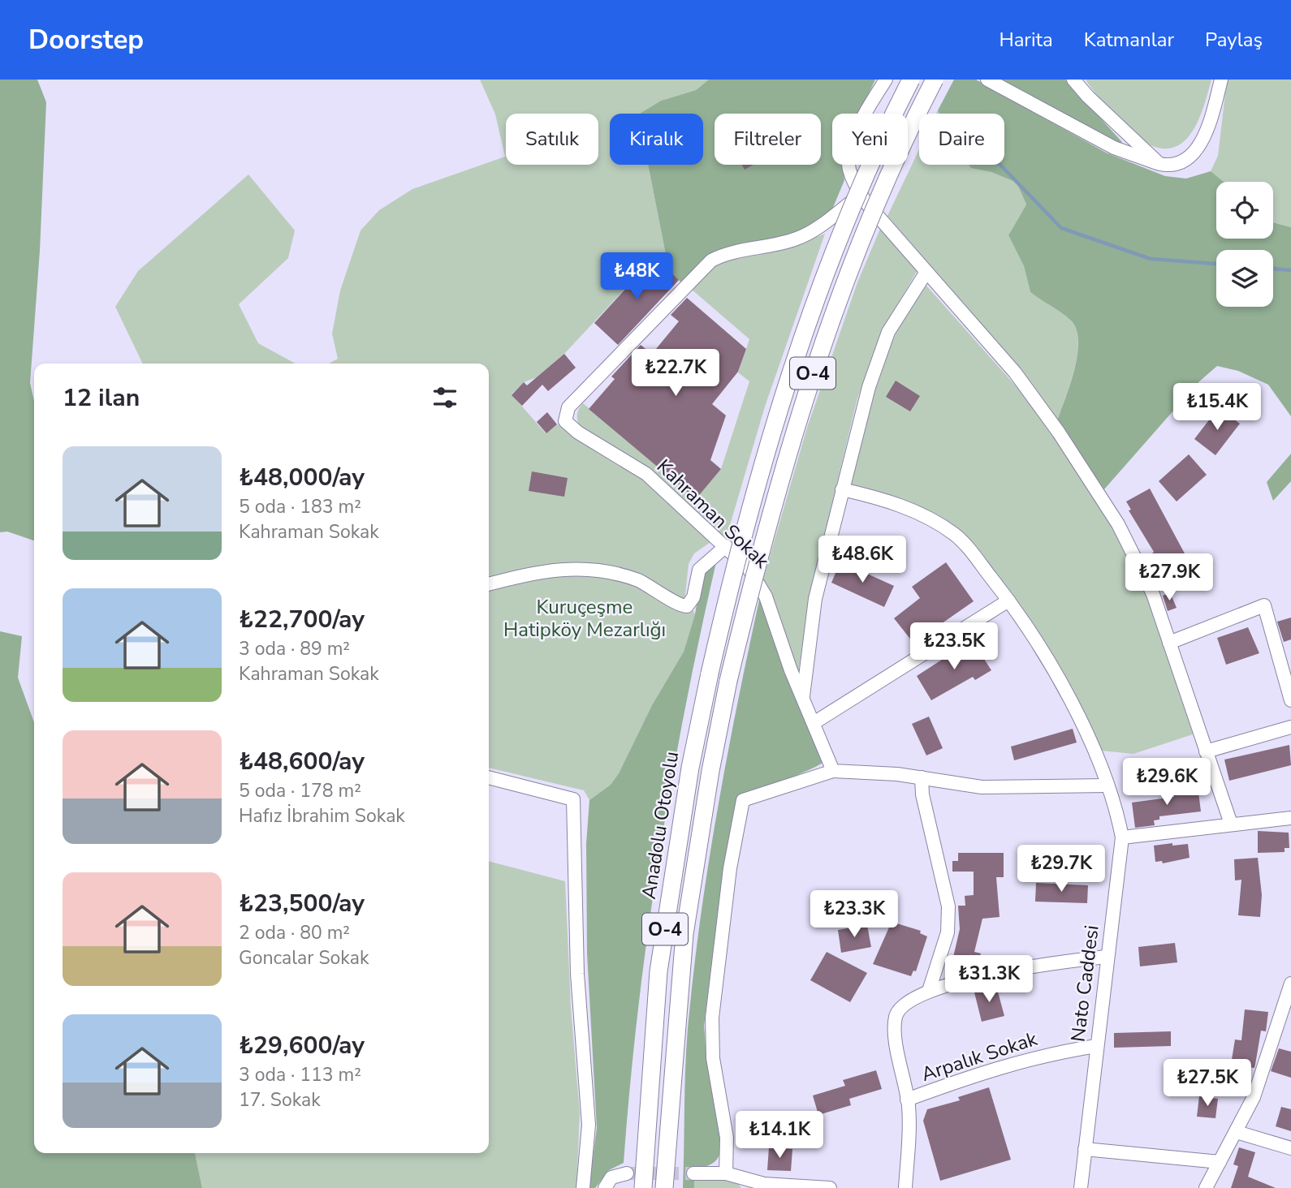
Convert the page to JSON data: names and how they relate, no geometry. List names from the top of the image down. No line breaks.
{"streets":{"highway":["O-4","Anadolu Otoyolu"],"street":["Kahraman Sokak","Nato Caddesi","Arpalık Sokak"]},"crossings":[["Nato Caddesi","Arpalık Sokak"]],"parks":["Kuruçeşme Hatipköy Mezarlığı"],"page":{"header":"Doorstep","nav":["Harita","Katmanlar","Paylaş"],"chip":["Satılık","Kiralık","Filtreler","Yeni","Daire"],"price":["₺48K","₺22.7K","₺15.4K","₺48.6K","₺27.9K","₺23.5K","₺29.6K","₺29.7K","₺23.3K","₺31.3K","₺27.5K","₺14.1K"],"heading":"12 ilan","list":[{"name":"₺48,000/ay","note":"5 oda · 183 m² · Kahraman Sokak"},{"name":"₺22,700/ay","note":"3 oda · 89 m² · Kahraman Sokak"},{"name":"₺48,600/ay","note":"5 oda · 178 m² · Hafız İbrahim Sokak"},{"name":"₺23,500/ay","note":"2 oda · 80 m² · Goncalar Sokak"},{"name":"₺29,600/ay","note":"3 oda · 113 m² · 17. Sokak"}]}}
